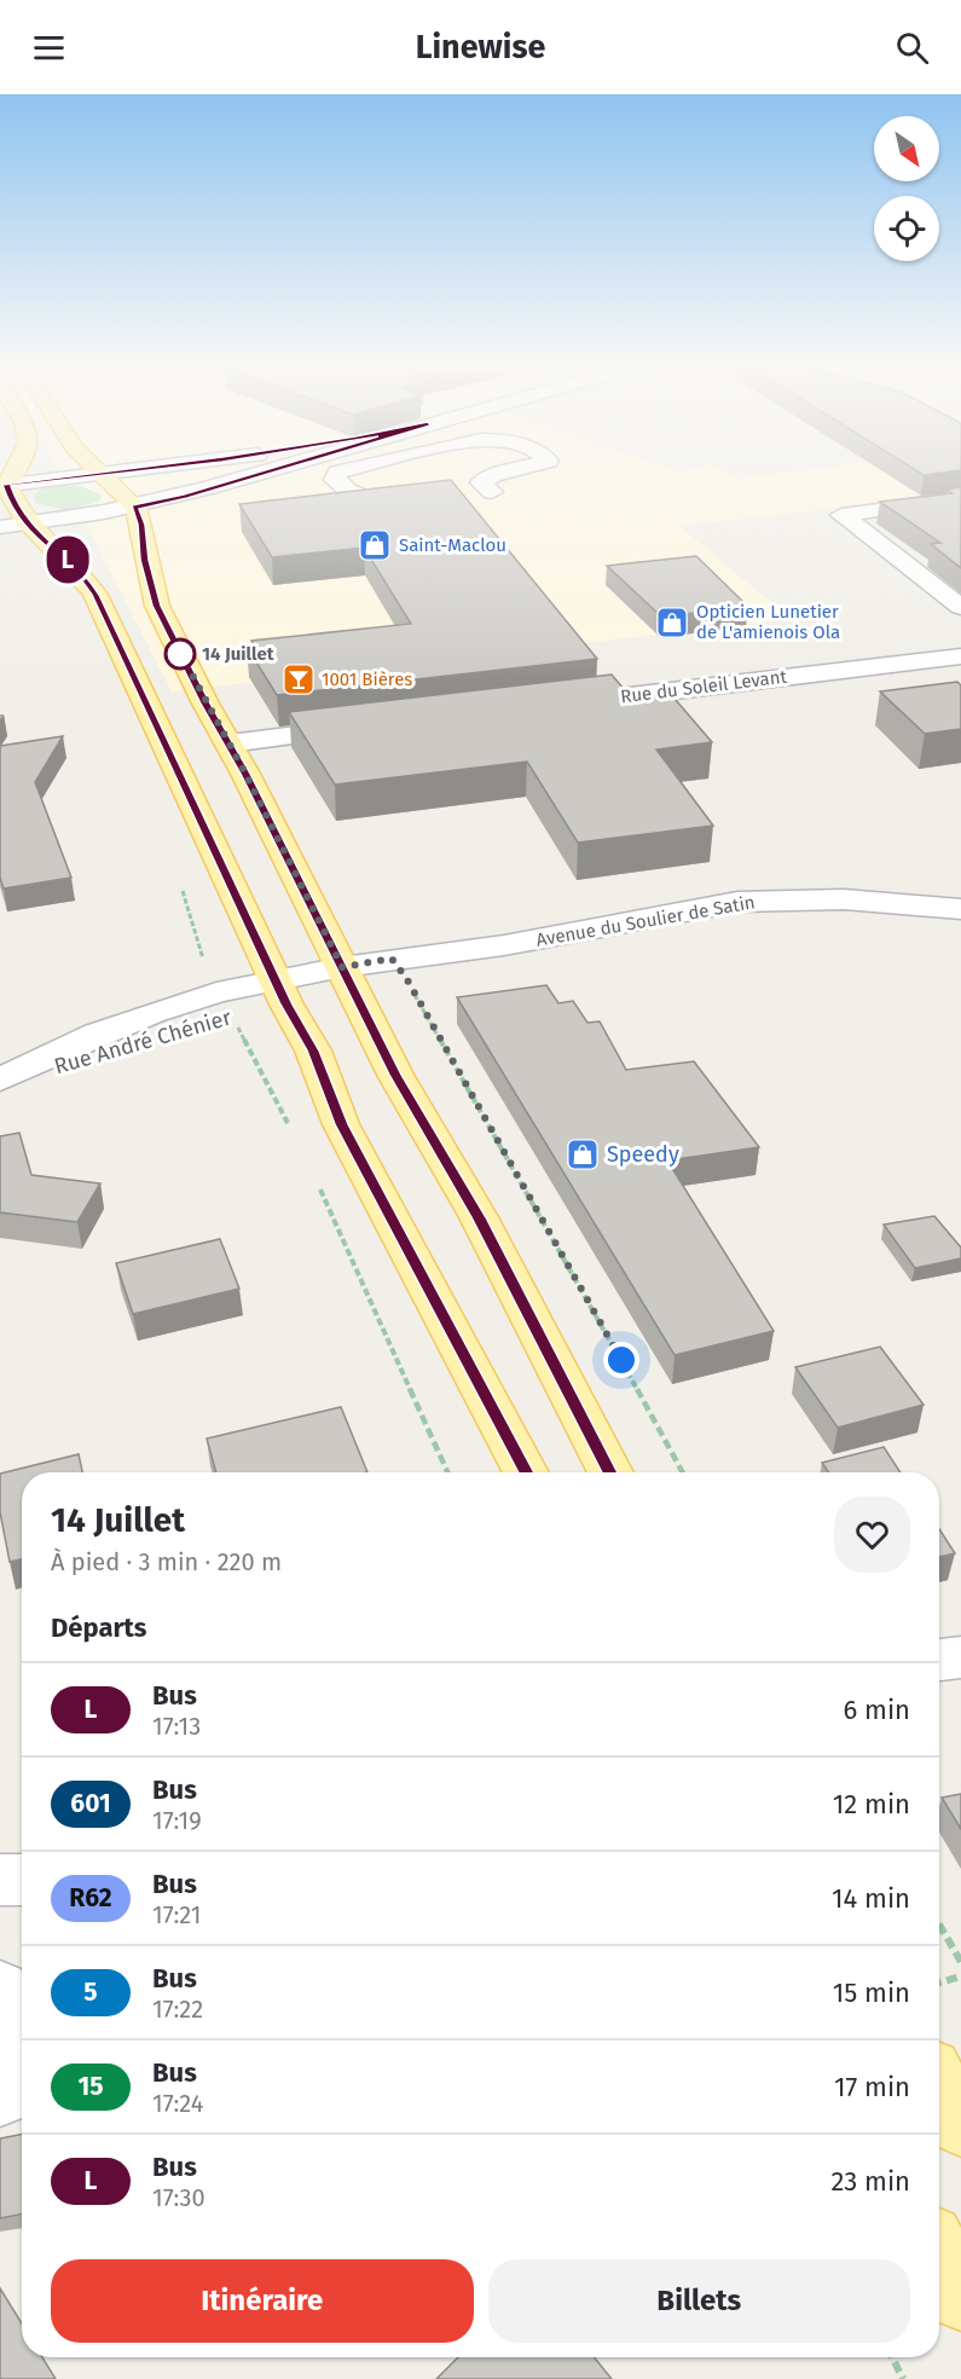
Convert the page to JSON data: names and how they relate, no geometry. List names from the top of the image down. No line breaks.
{"streets":{"street":["Rue du Soleil Levant","Avenue du Soulier de Satin","Rue André Chénier"]},"places":{"shop":["Saint-Maclou","Opticien Lunetier de L'amienois Ola","Speedy"],"other":["14 Juillet"],"bar":["1001 Bières"]},"lines":["bus line L"],"north":"bottom right","page":{"header":"Linewise","on_map":"L","heading":[["14 Juillet","À pied · 3 min · 220 m"],"Départs"],"list":[{"mark":"L","name":"Bus","note":"17:13","value":"6 min"},{"mark":"601","name":"Bus","note":"17:19","value":"12 min"},{"mark":"R62","name":"Bus","note":"17:21","value":"14 min"},{"mark":"5","name":"Bus","note":"17:22","value":"15 min"},{"mark":"15","name":"Bus","note":"17:24","value":"17 min"},{"mark":"L","name":"Bus","note":"17:30","value":"23 min"}],"buttons":["Itinéraire","Billets"]}}
